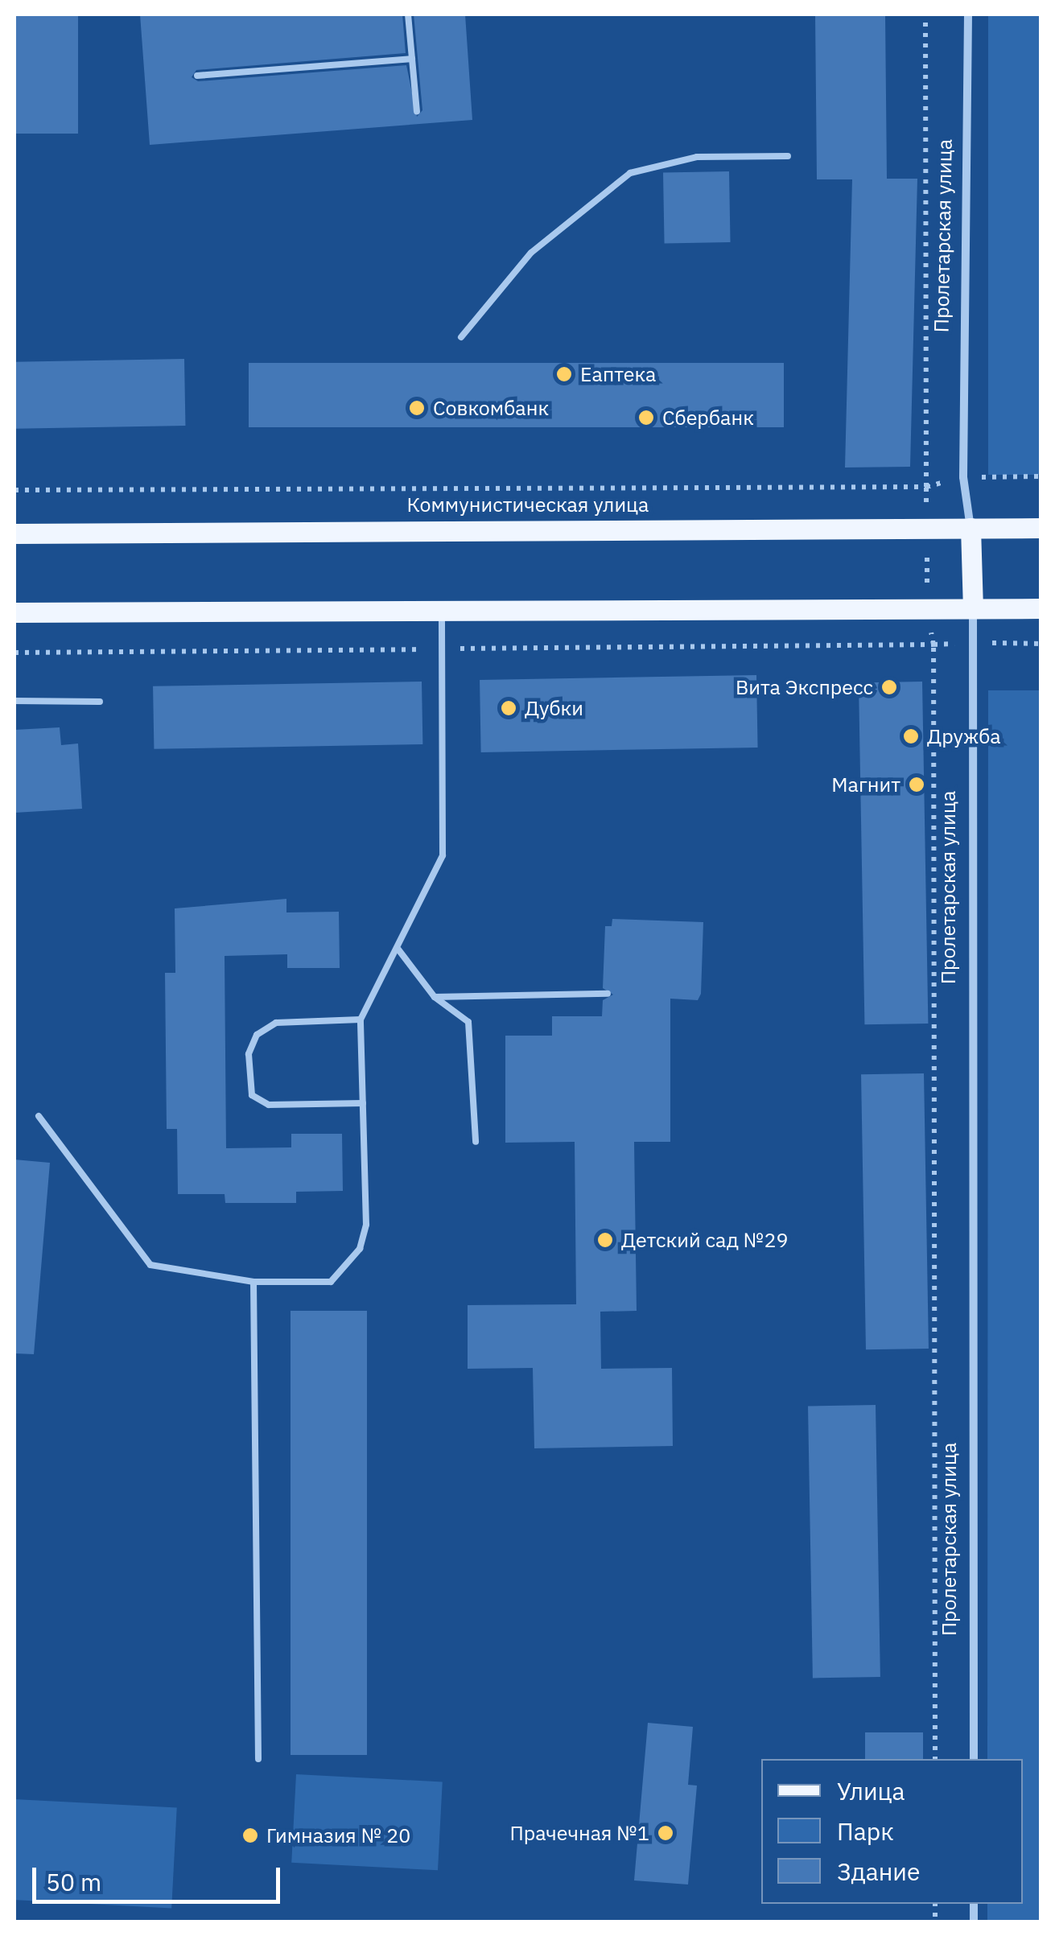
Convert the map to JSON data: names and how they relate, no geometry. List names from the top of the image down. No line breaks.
{"streets":{"main road":["Пролетарская улица","Коммунистическая улица"]},"crossings":[["Пролетарская улица","Коммунистическая улица"]],"places":["Еаптека","Совкомбанк","Сбербанк","Вита Экспресс","Дубки","Дружба","Магнит","Детский сад №29","Прачечная №1","Гимназия № 20"],"legend":["Улица","Парк","Здание"],"scale_bar":"50 m"}
